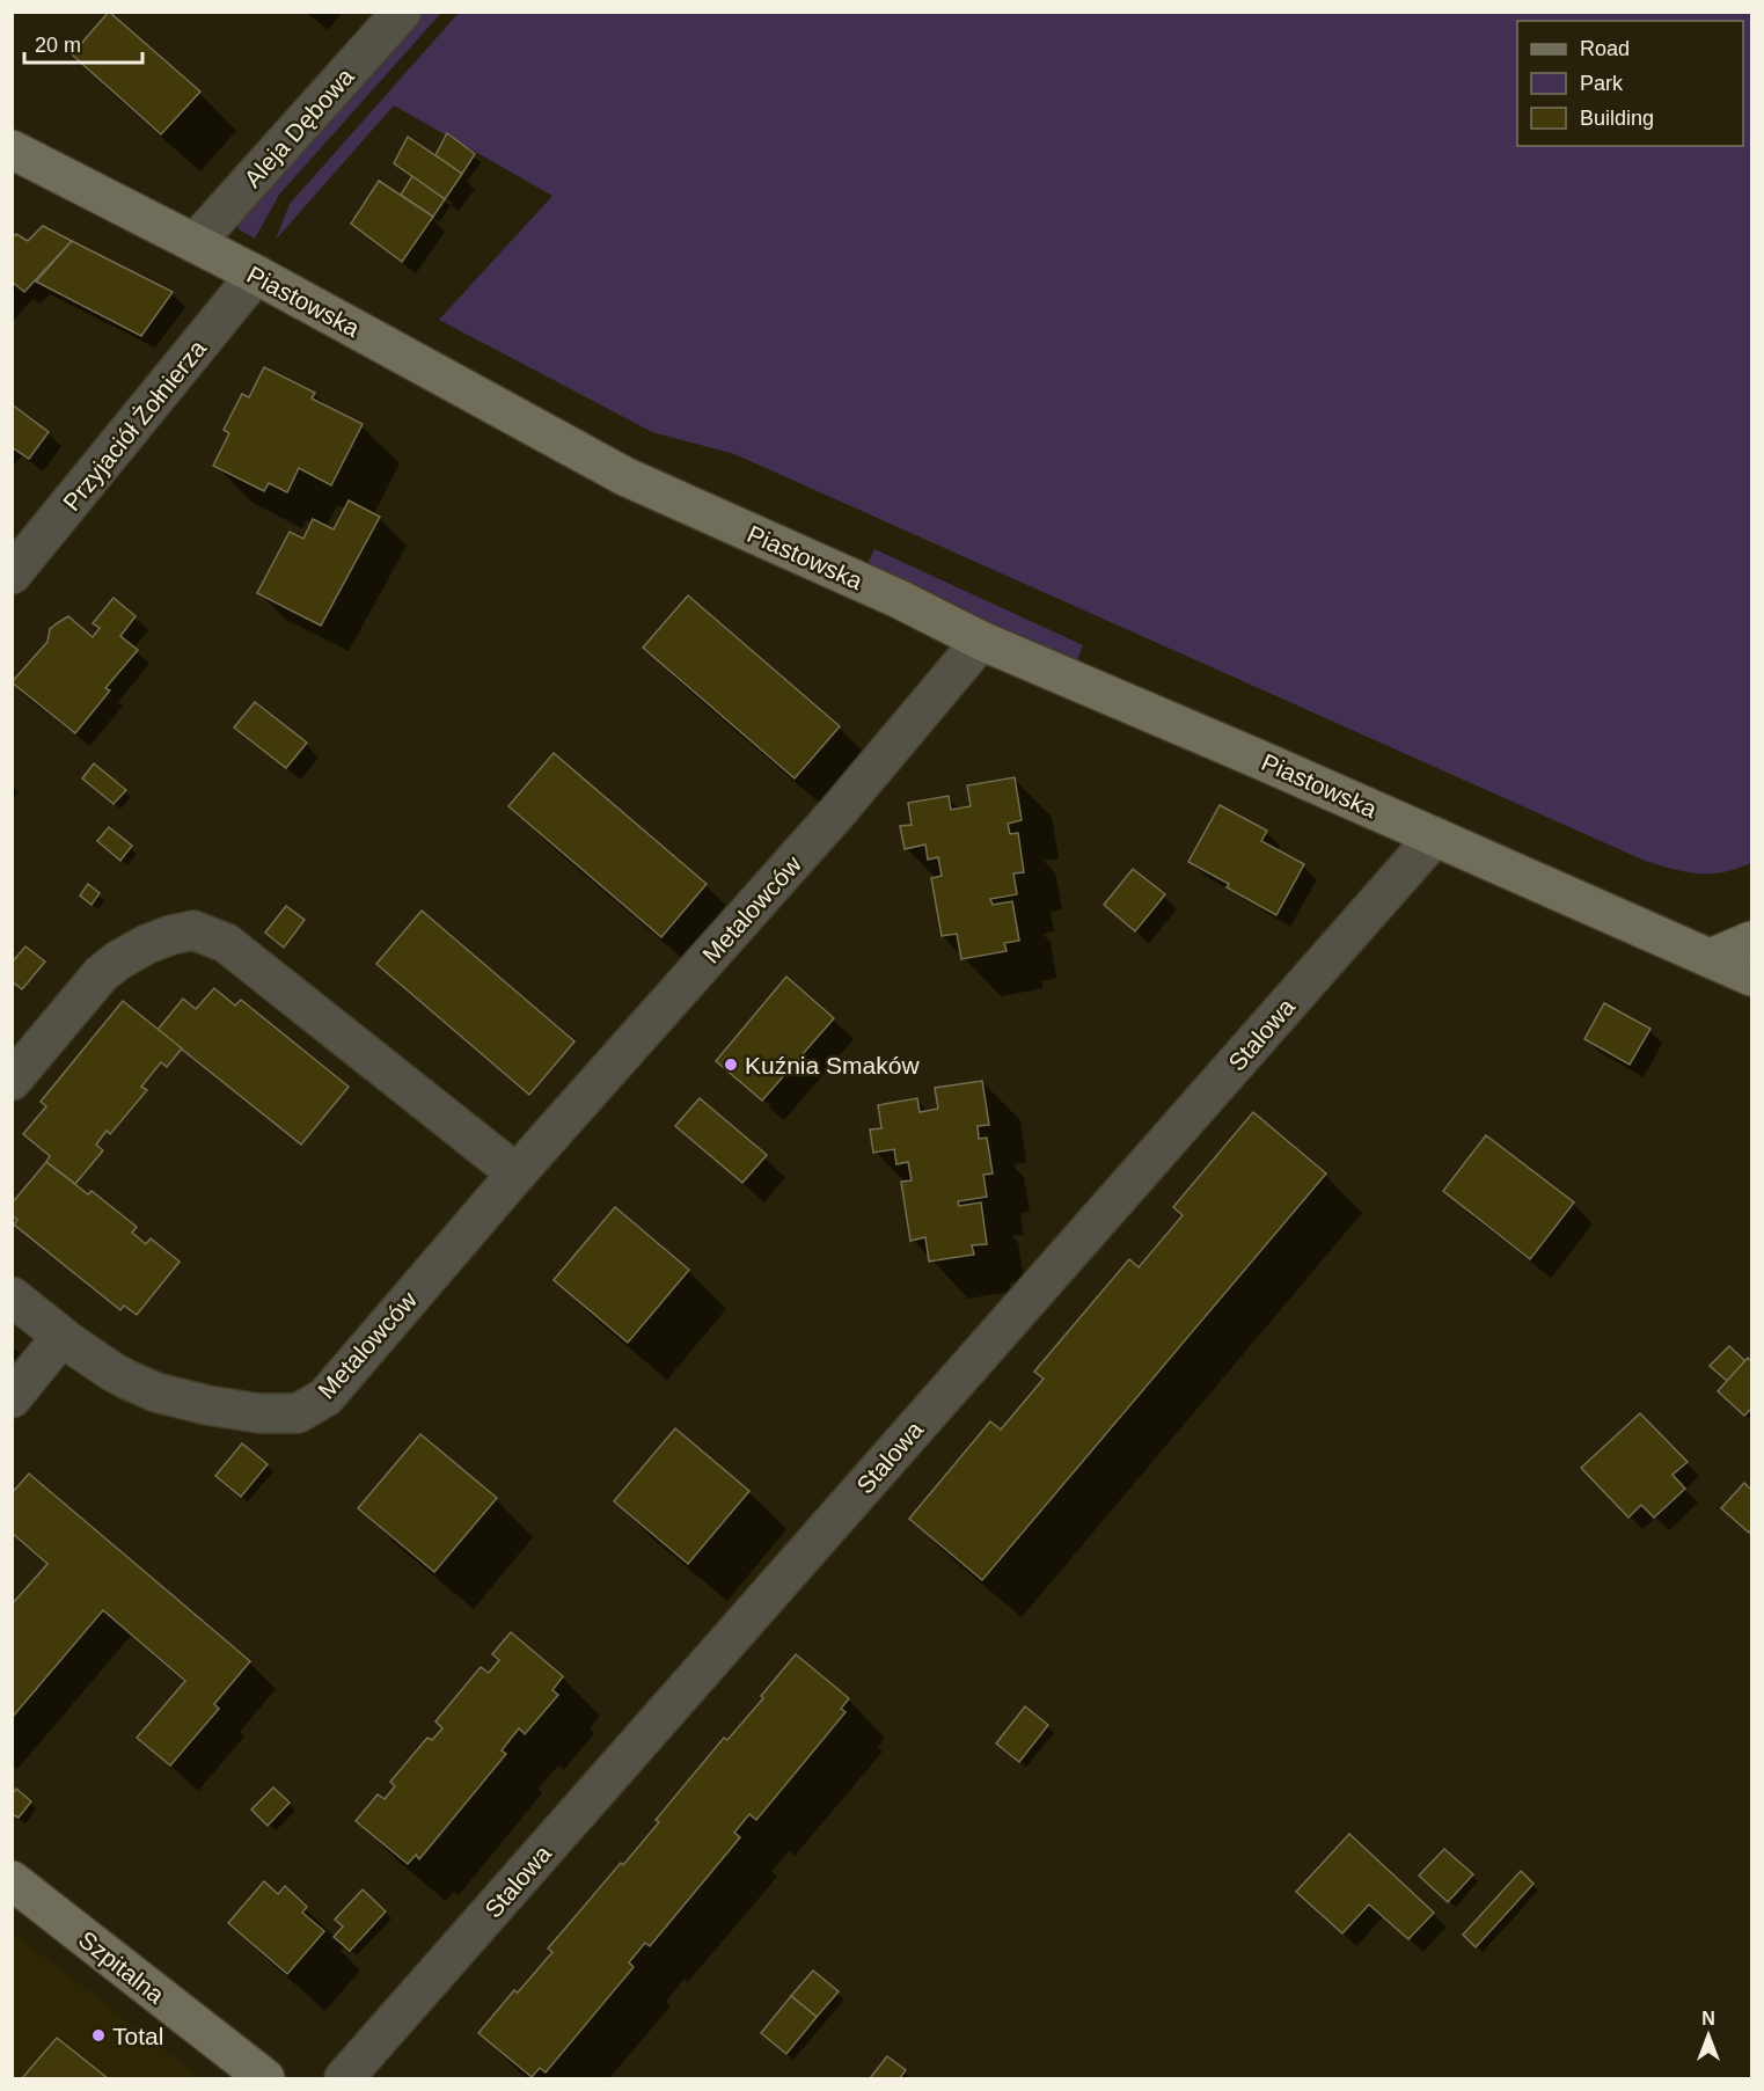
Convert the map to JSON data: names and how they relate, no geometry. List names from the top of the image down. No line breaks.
{"streets":{"street":["Aleja Dębowa","Piastowska","Przyjaciół Żołnierza","Metalowców","Stalowa","Szpitalna"]},"crossings":[["Aleja Dębowa","Piastowska"],["Piastowska","Przyjaciół Żołnierza"],["Piastowska","Metalowców"],["Piastowska","Stalowa"]],"places":["Kuźnia Smaków","Total"],"legend":["Road","Park","Building"],"scale_bar":"20 m","north":"top"}
